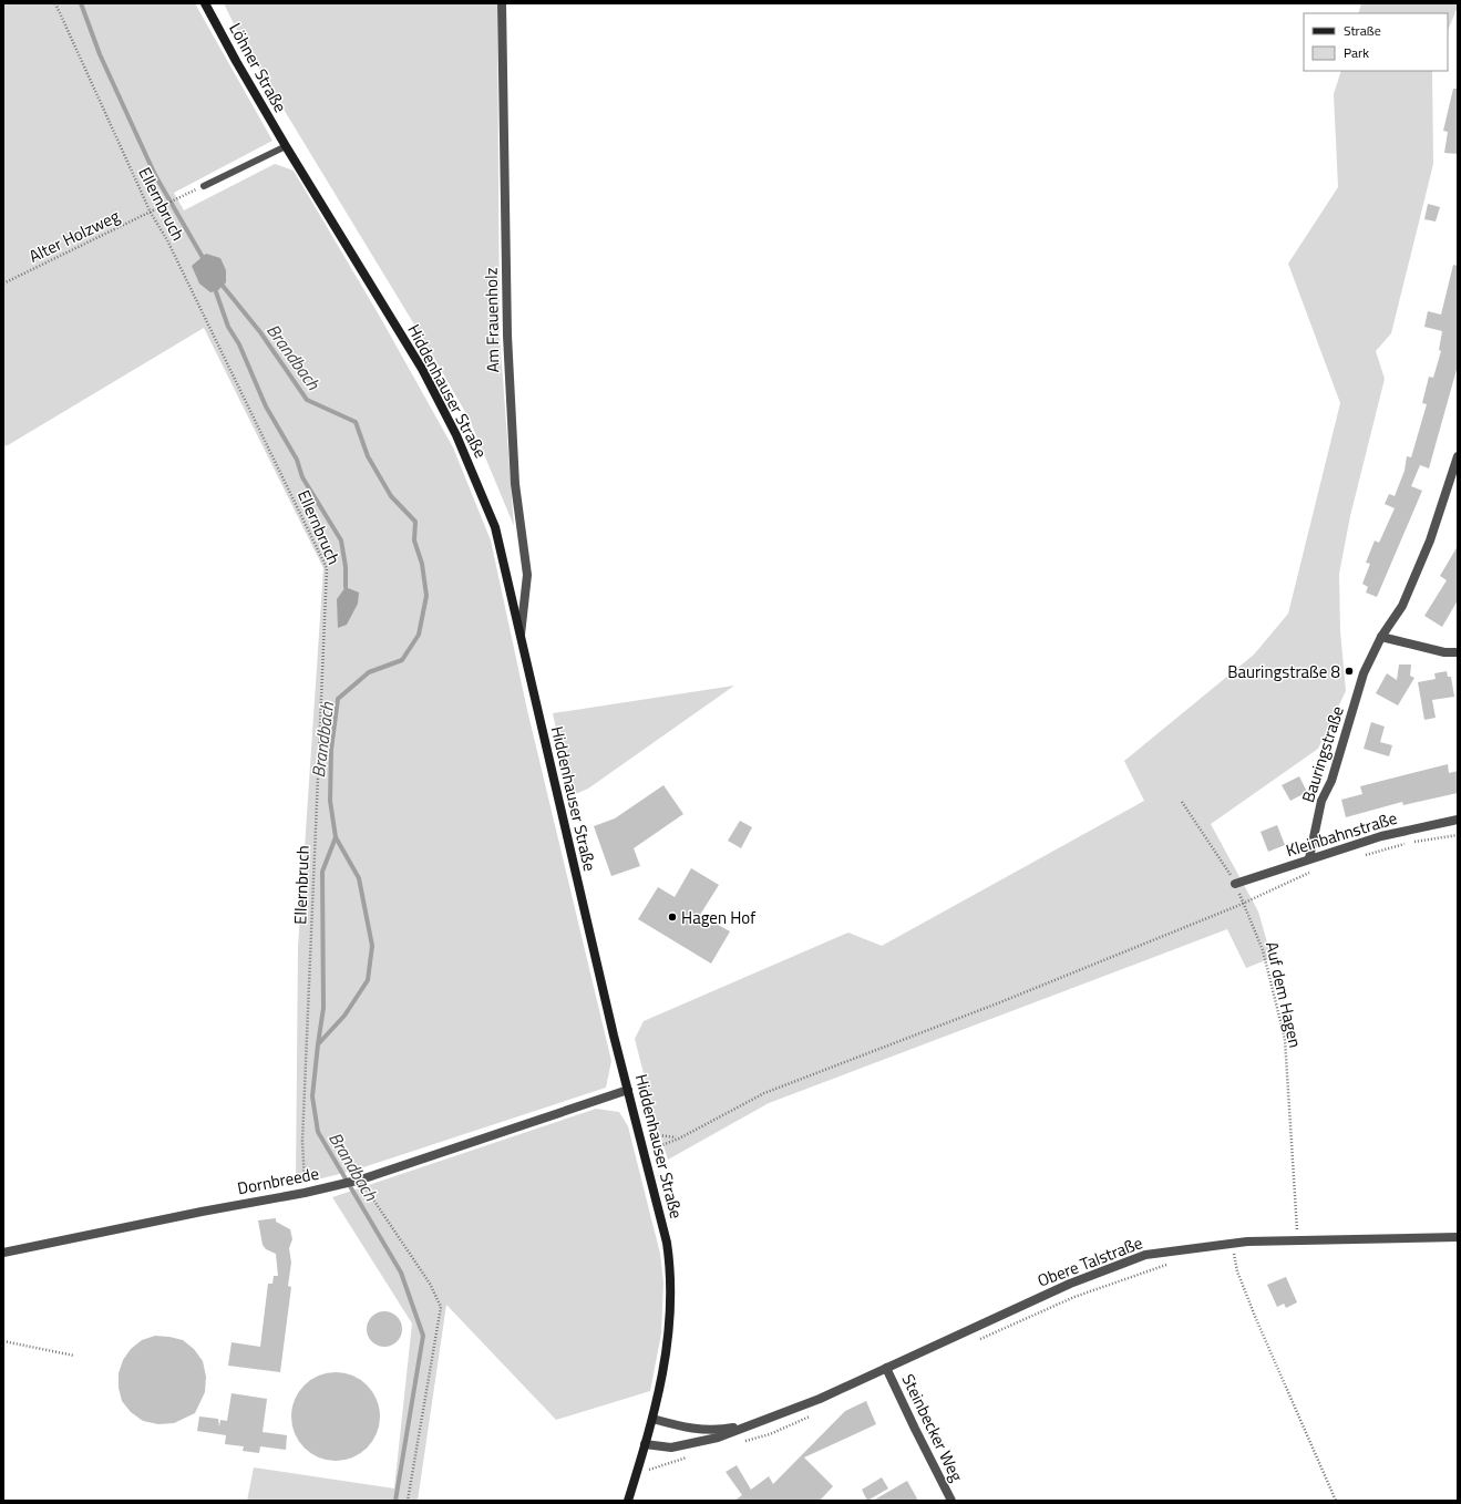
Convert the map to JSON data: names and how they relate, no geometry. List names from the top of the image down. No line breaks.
{"streets":{"main road":["Löhner Straße","Hiddenhauser Straße"],"street":["Am Frauenholz","Bauringstraße","Kleinbahnstraße","Dornbreede","Obere Talstraße","Steinbecker Weg"],"path":["Ellernbruch","Alter Holzweg","Auf dem Hagen"]},"crossings":[["Löhner Straße","Hiddenhauser Straße"],["Ellernbruch","Alter Holzweg"],["Ellernbruch","Dornbreede"],["Am Frauenholz","Hiddenhauser Straße"],["Hiddenhauser Straße","Dornbreede"],["Hiddenhauser Straße","Obere Talstraße"],["Bauringstraße","Kleinbahnstraße"],["Kleinbahnstraße","Auf dem Hagen"],["Auf dem Hagen","Obere Talstraße"],["Obere Talstraße","Steinbecker Weg"]],"water":["Brandbach"],"places":["Bauringstraße 8","Hagen Hof"],"legend":["Straße","Park"]}
